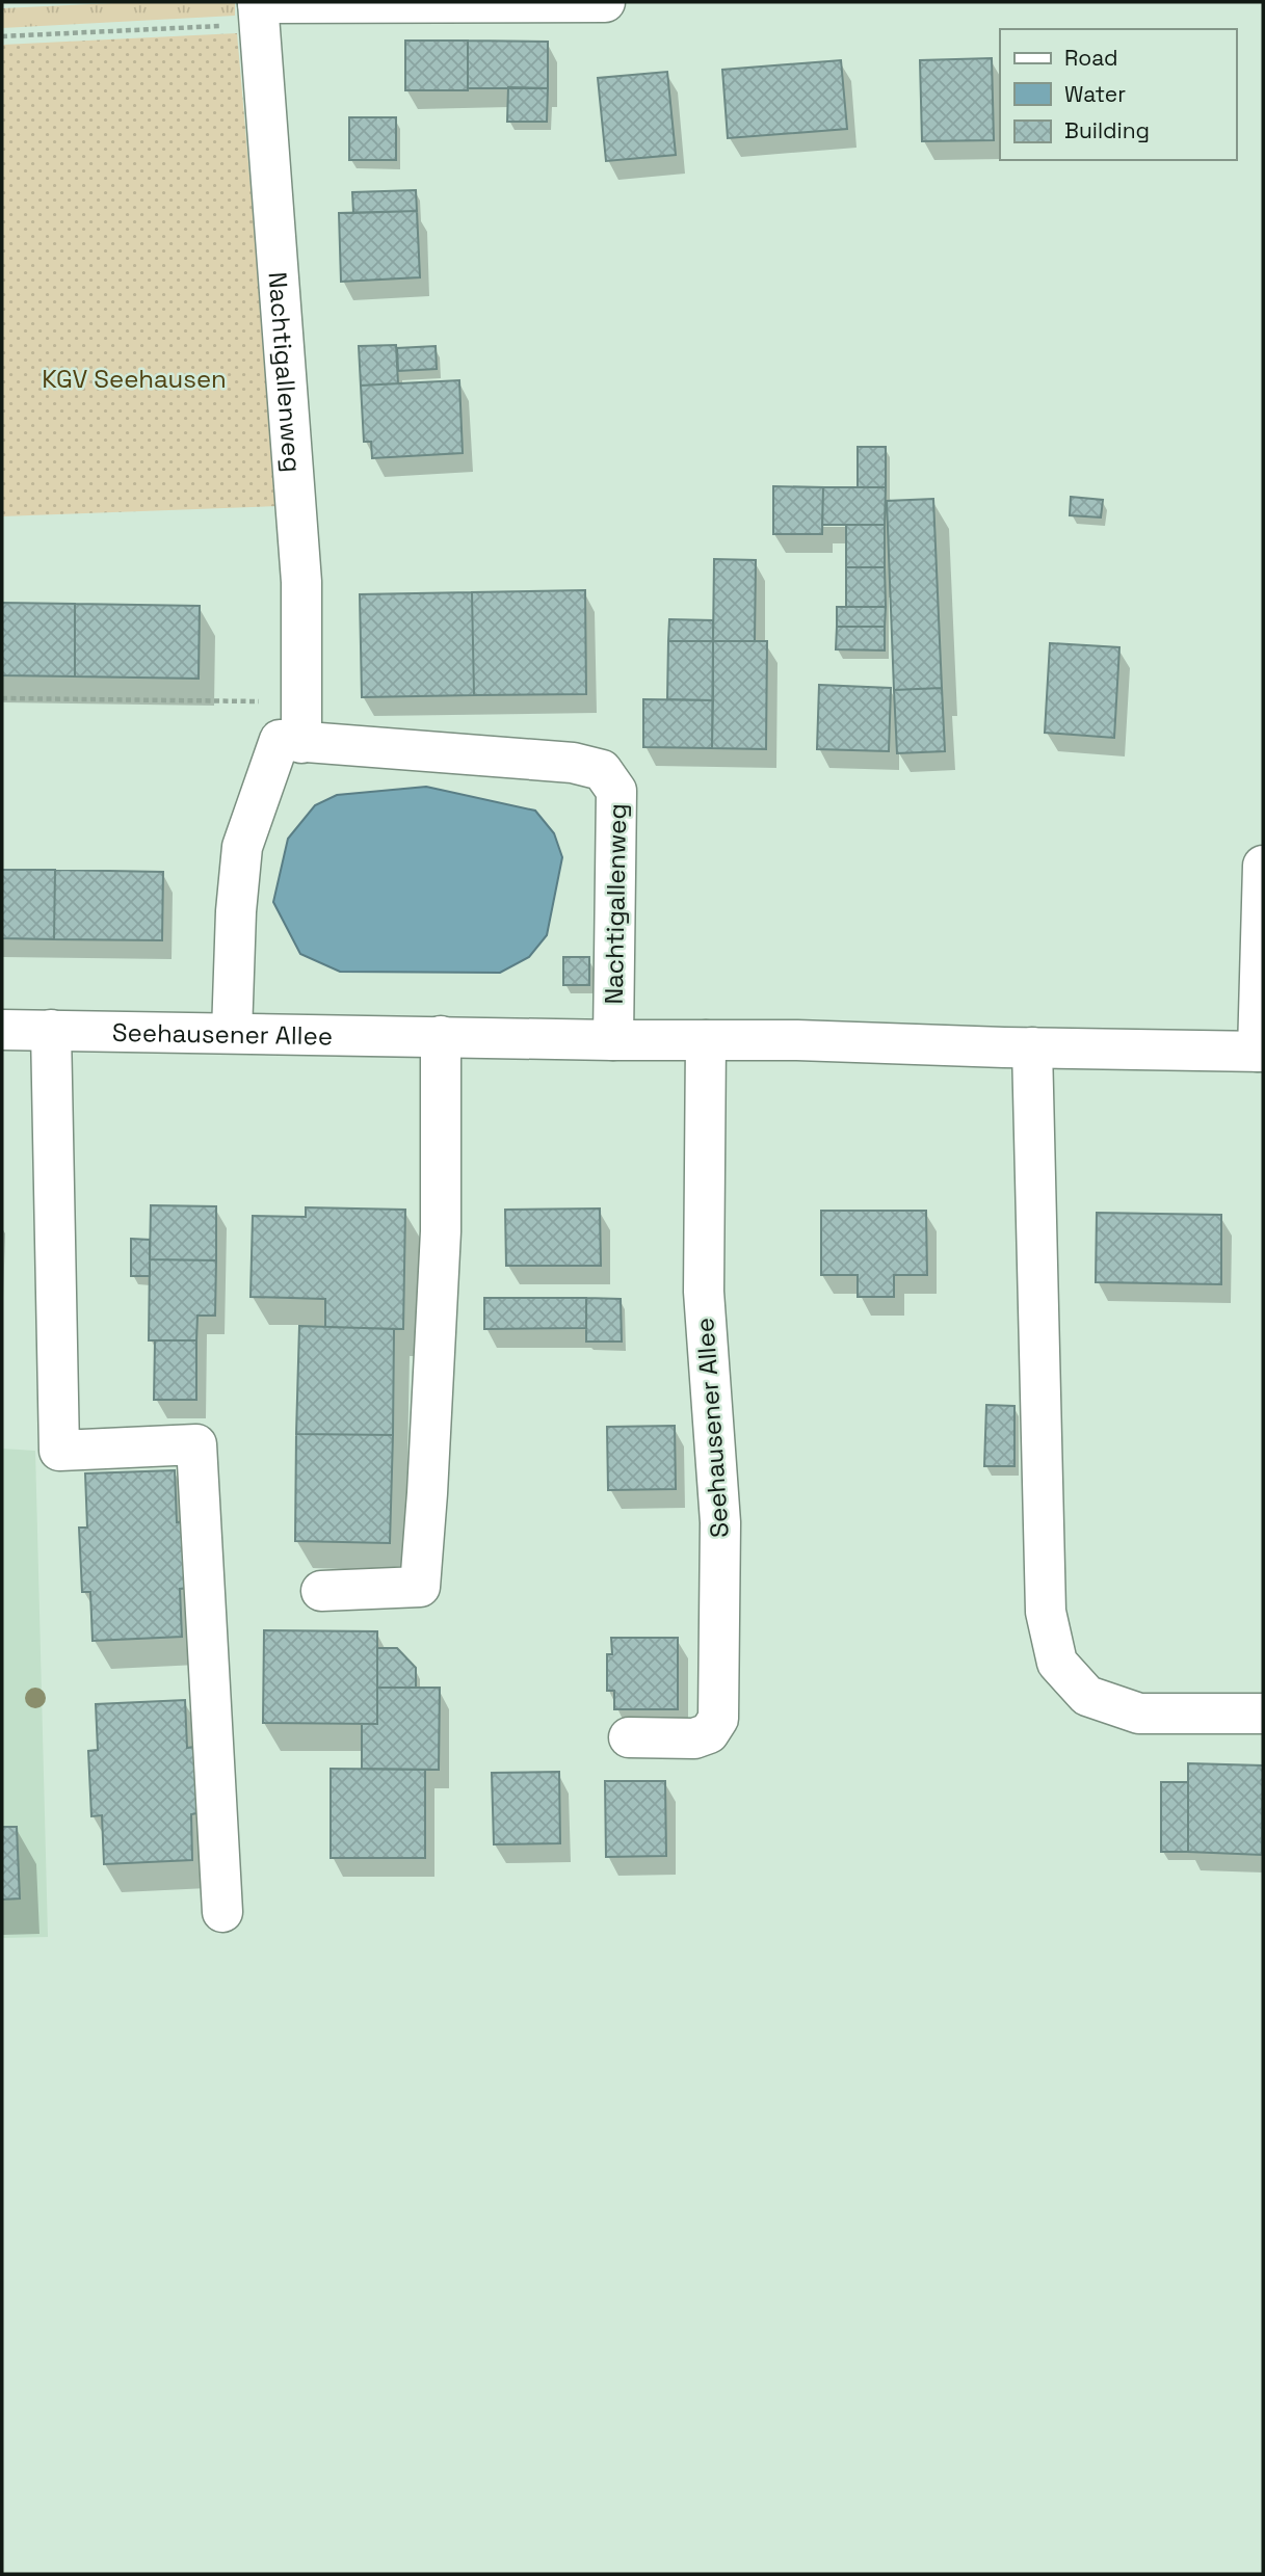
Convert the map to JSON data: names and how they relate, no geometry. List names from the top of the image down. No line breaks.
{"streets":{"street":["Nachtigallenweg","Seehausener Allee"]},"crossings":[["Nachtigallenweg","Seehausener Allee"]],"parks":["KGV Seehausen"],"legend":["Road","Water","Building"]}
